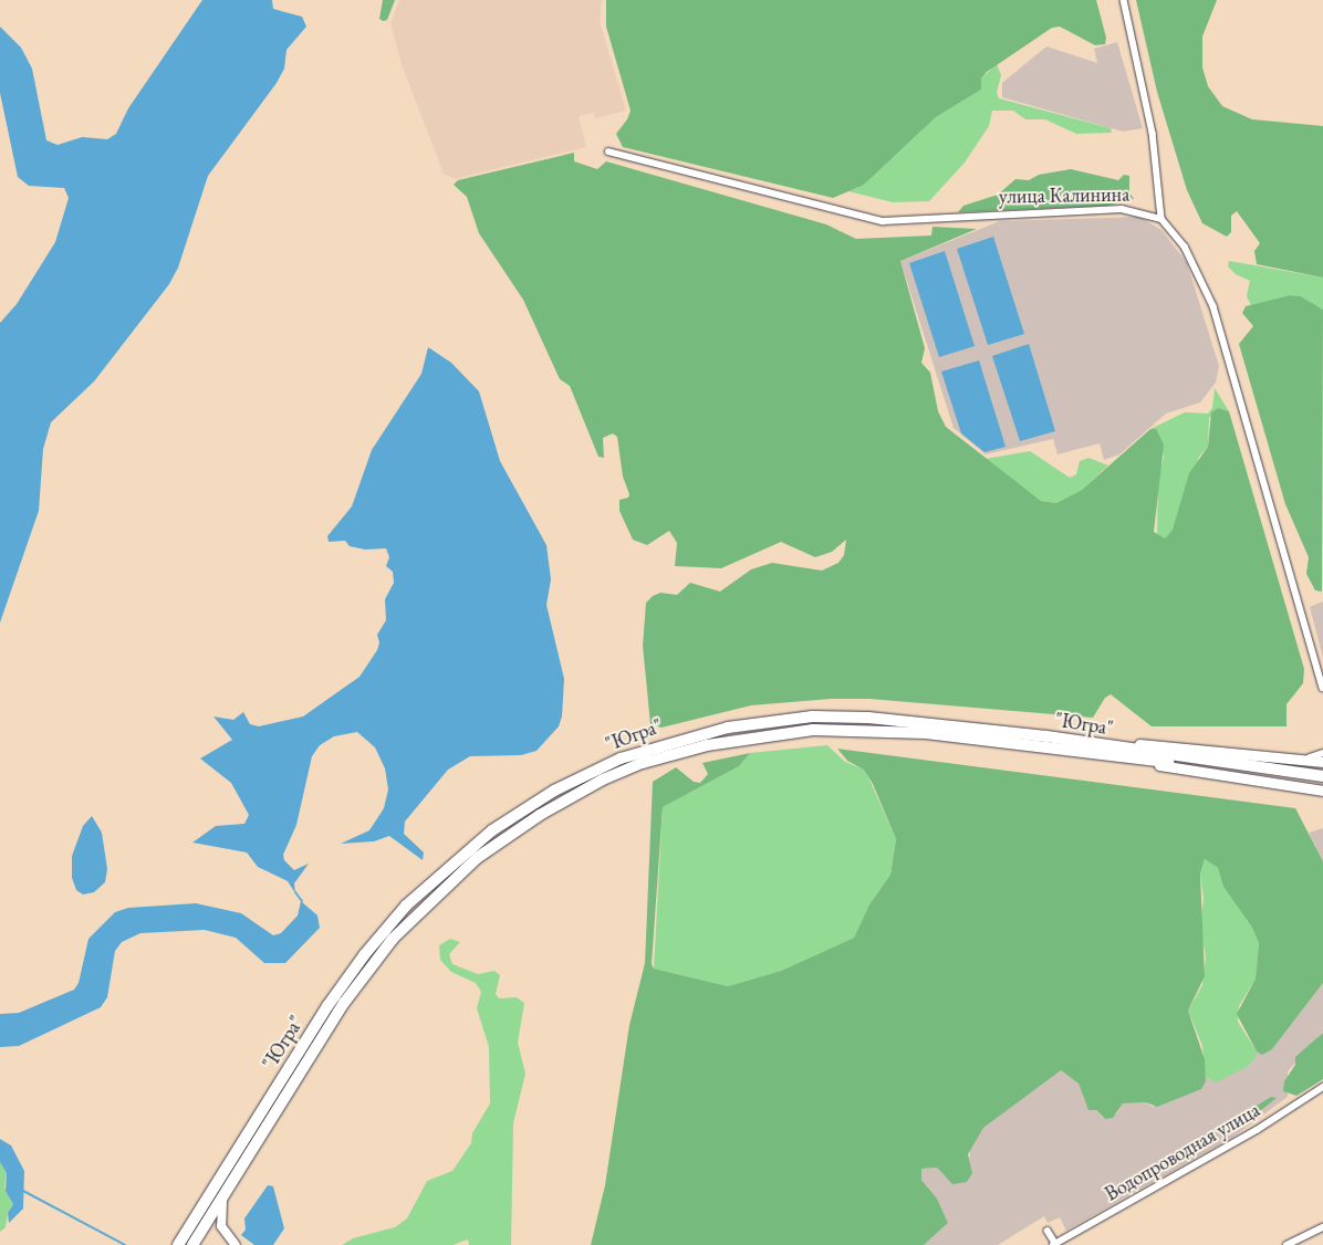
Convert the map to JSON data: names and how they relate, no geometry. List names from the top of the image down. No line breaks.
{"streets":{"highway":["\"Югра\""],"street":["улица Калинина","Водопроводная улица"]}}
